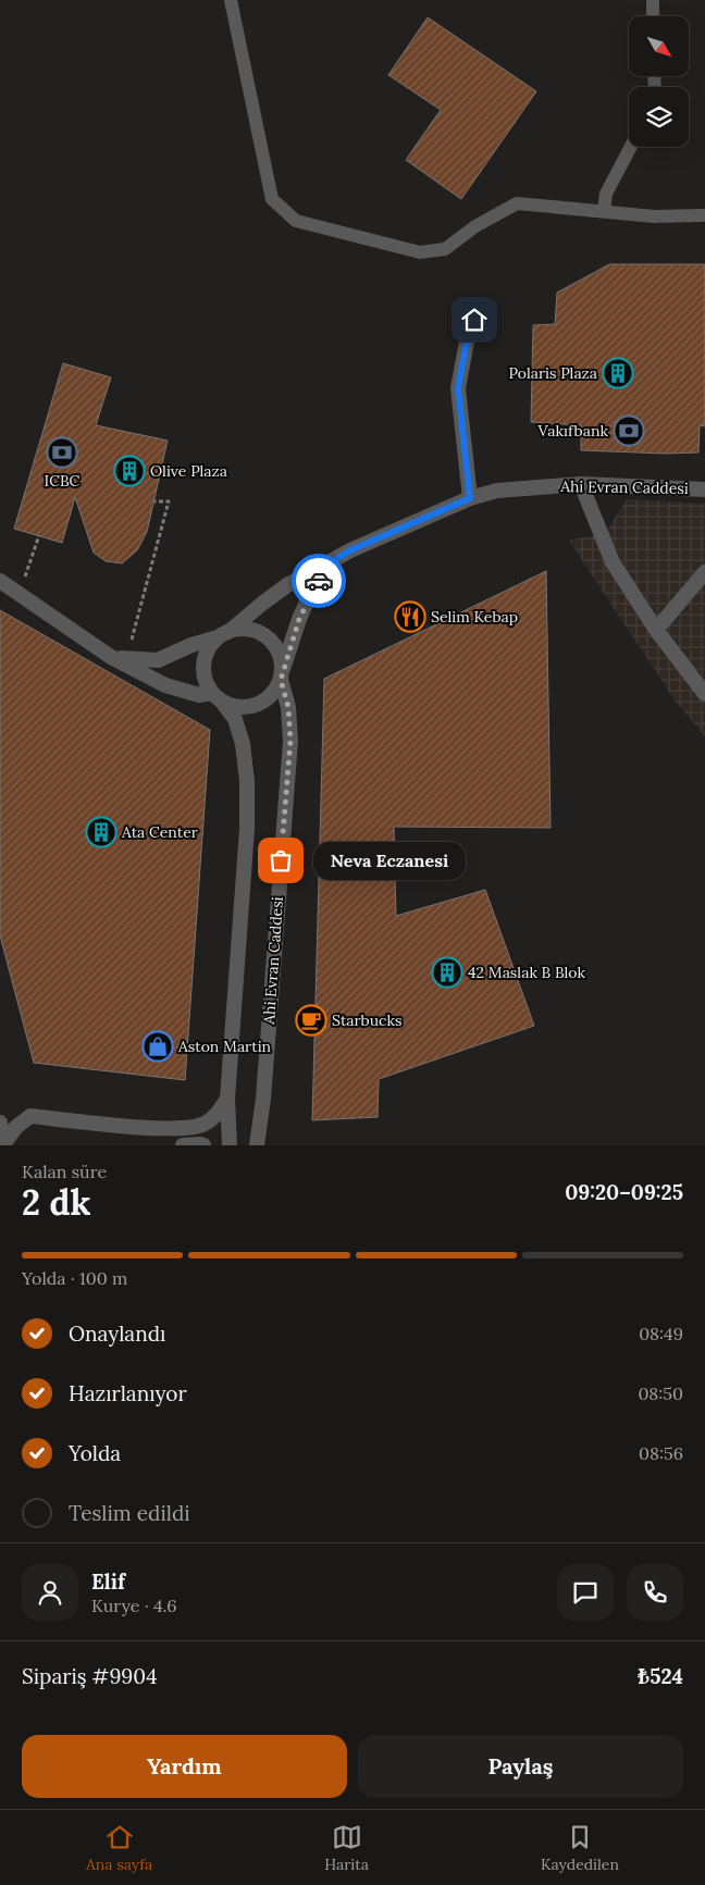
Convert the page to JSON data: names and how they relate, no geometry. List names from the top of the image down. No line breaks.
{"streets":{"street":["Ahi Evran Caddesi"]},"places":{"building":["Polaris Plaza","Olive Plaza","Ata Center","42 Maslak B Blok"],"bank":["Vakıfbank","ICBC"],"restaurant":["Selim Kebap"],"other":["Neva Eczanesi"],"cafe":["Starbucks"],"shop":["Aston Martin"]},"north":"bottom right","page":{"bubble":"Neva Eczanesi","heading":["2 dk","Kalan süre","09:20–09:25"],"panel":["Elif","Kurye · 4.6","Sipariş #9904","₺524"],"bar":"Yolda · 100 m","list":[["Onaylandı","08:49"],["Hazırlanıyor","08:50"],["Yolda","08:56"],"Teslim edildi"],"buttons":["Yardım","Paylaş"],"tabs":["Ana sayfa","Harita","Kaydedilen"]}}
